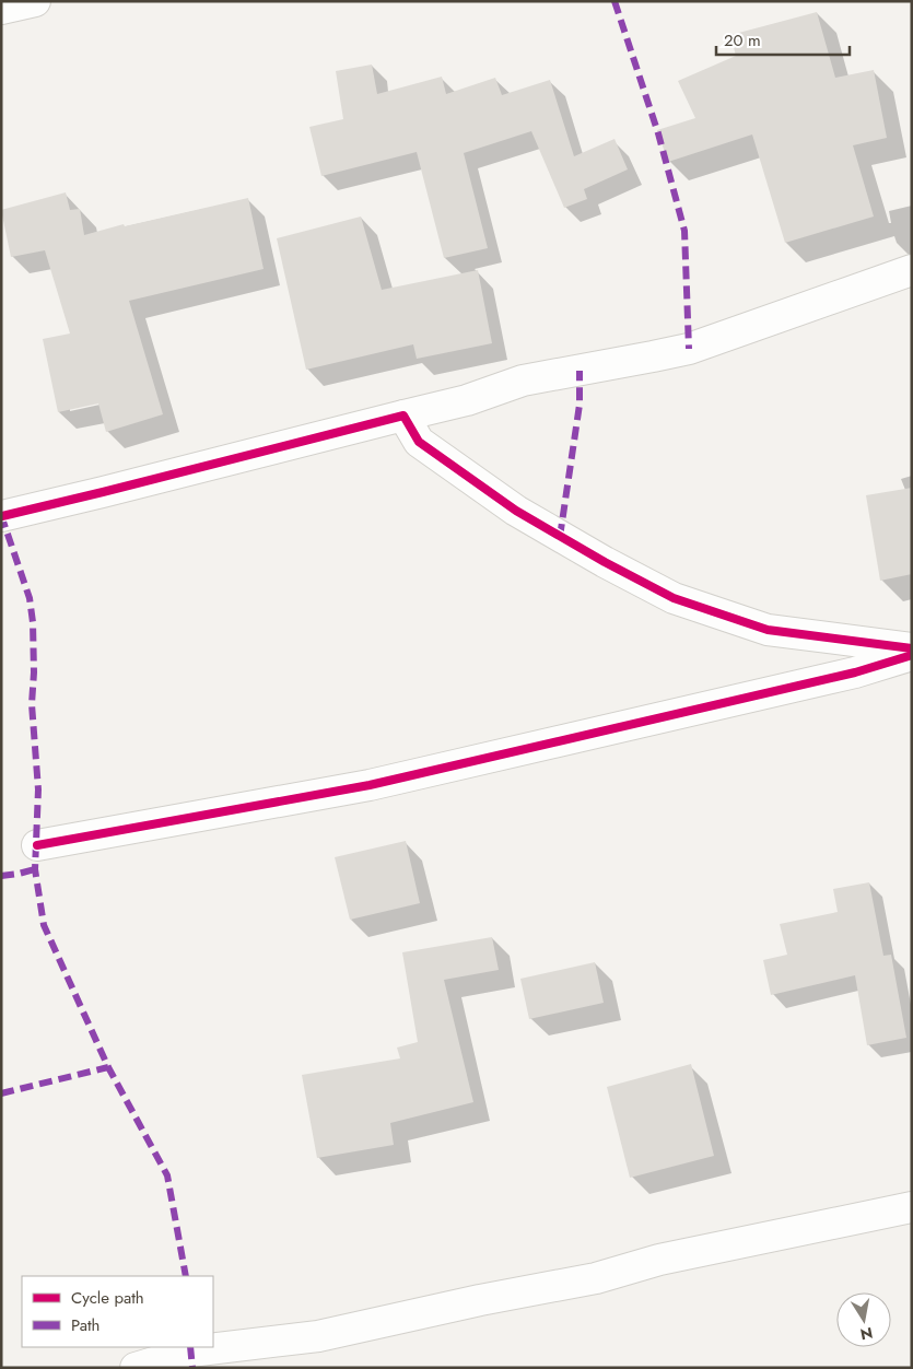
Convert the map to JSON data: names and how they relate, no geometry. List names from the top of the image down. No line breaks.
{"legend":["Cycle path","Path"],"scale_bar":"20 m","north":"bottom"}
